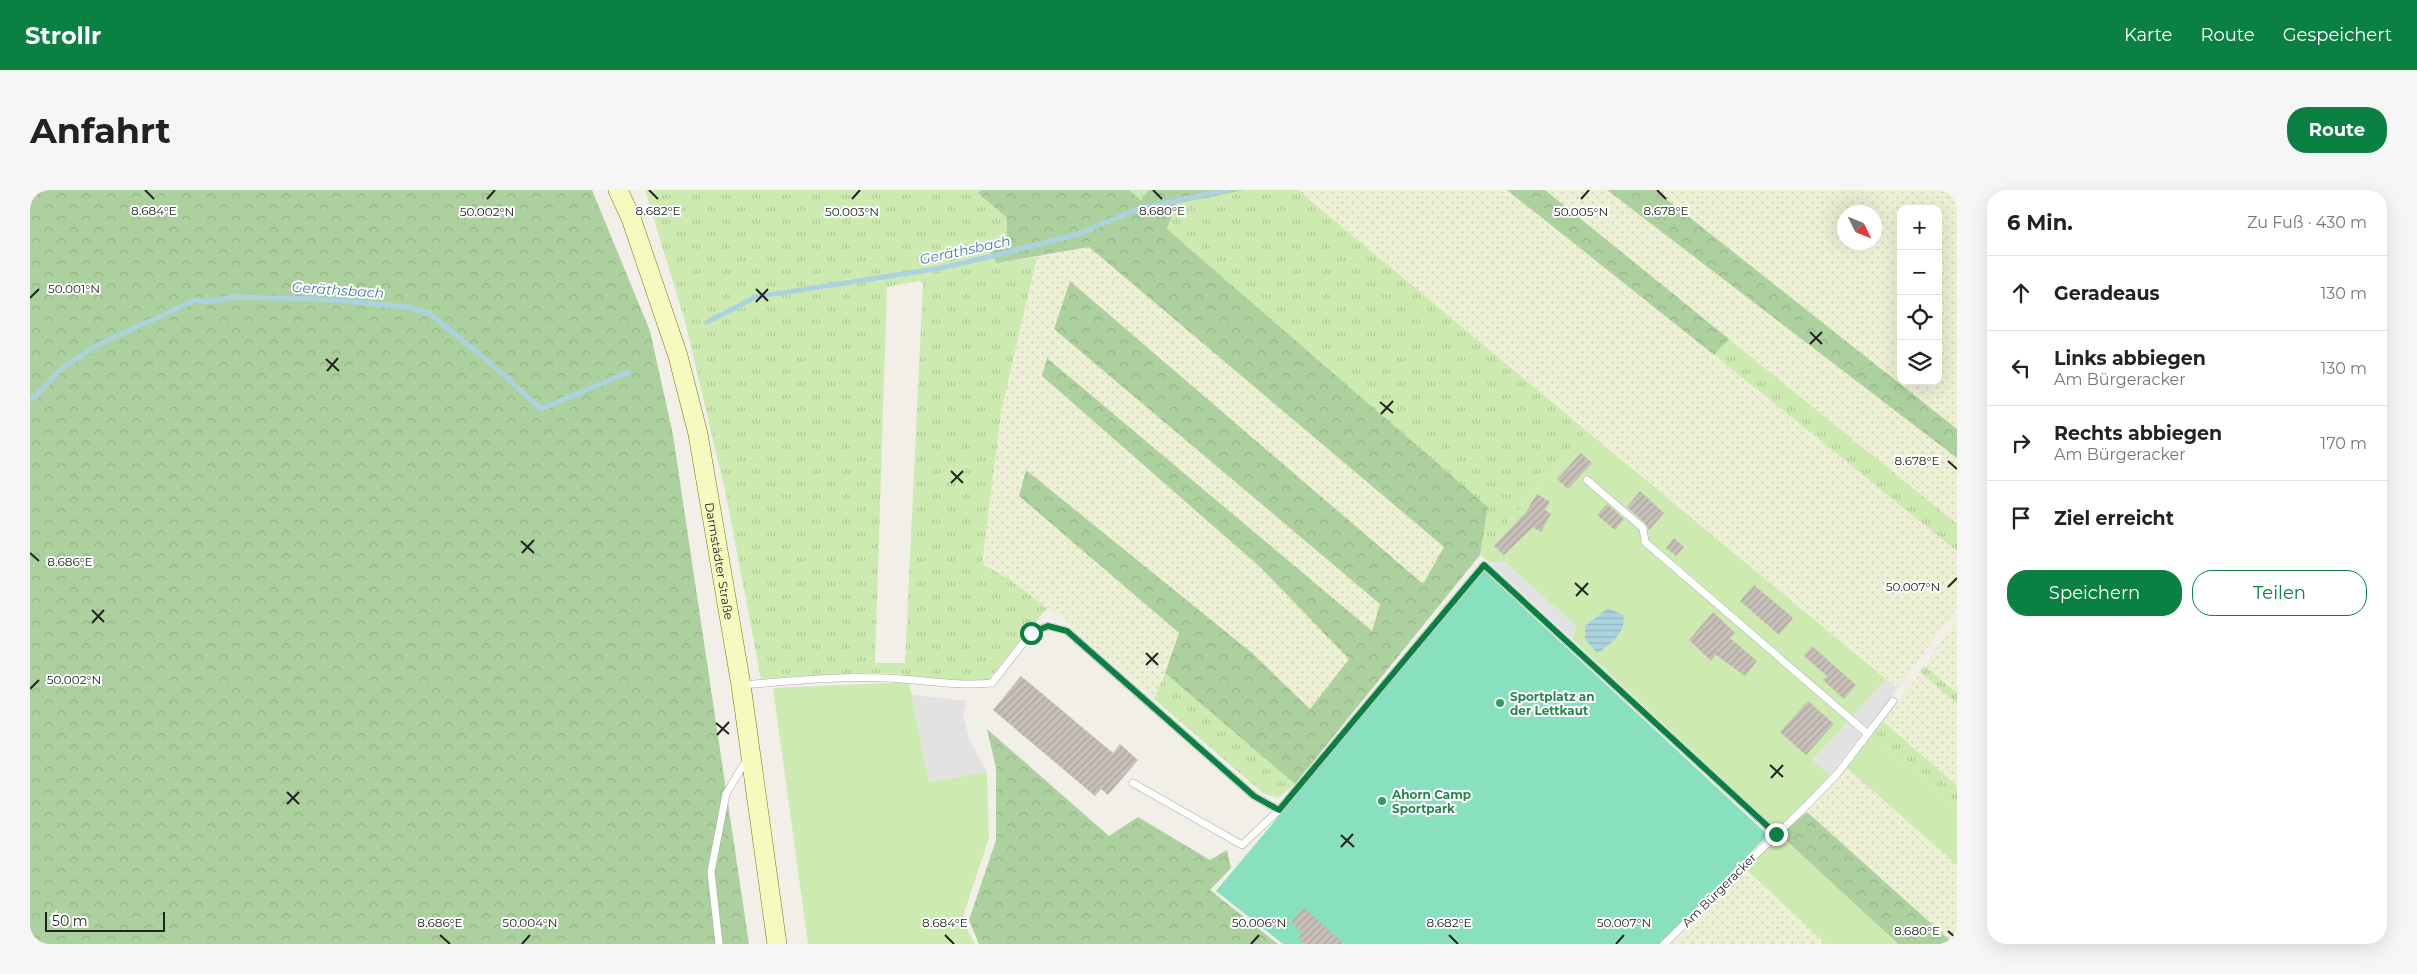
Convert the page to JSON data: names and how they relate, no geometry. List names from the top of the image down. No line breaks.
{"streets":{"main road":["Darmstädter Straße"],"lane":["Am Bürgeracker"]},"water":["Geräthsbach"],"places":["Sportplatz an der Lettkaut","Ahorn Camp Sportpark"],"scale_bar":"50 m","north":"bottom right","page":{"header":"Strollr","nav":["Karte","Route","Gespeichert"],"buttons":["Route",["Speichern","Teilen"]],"title":"Anfahrt","heading":["6 Min.","Zu Fuß · 430 m"],"map_buttons":["+","−"],"list":[["Geradeaus","130 m"],["Links abbiegen","Am Bürgeracker","130 m"],["Rechts abbiegen","Am Bürgeracker","170 m"],"Ziel erreicht"],"scale":"50 m"},"coordinates":["8.684°E","8.682°E","8.680°E","8.678°E","50.002°N","50.003°N","50.005°N","50.001°N","8.686°E","50.007°N","50.004°N","50.006°N"]}
